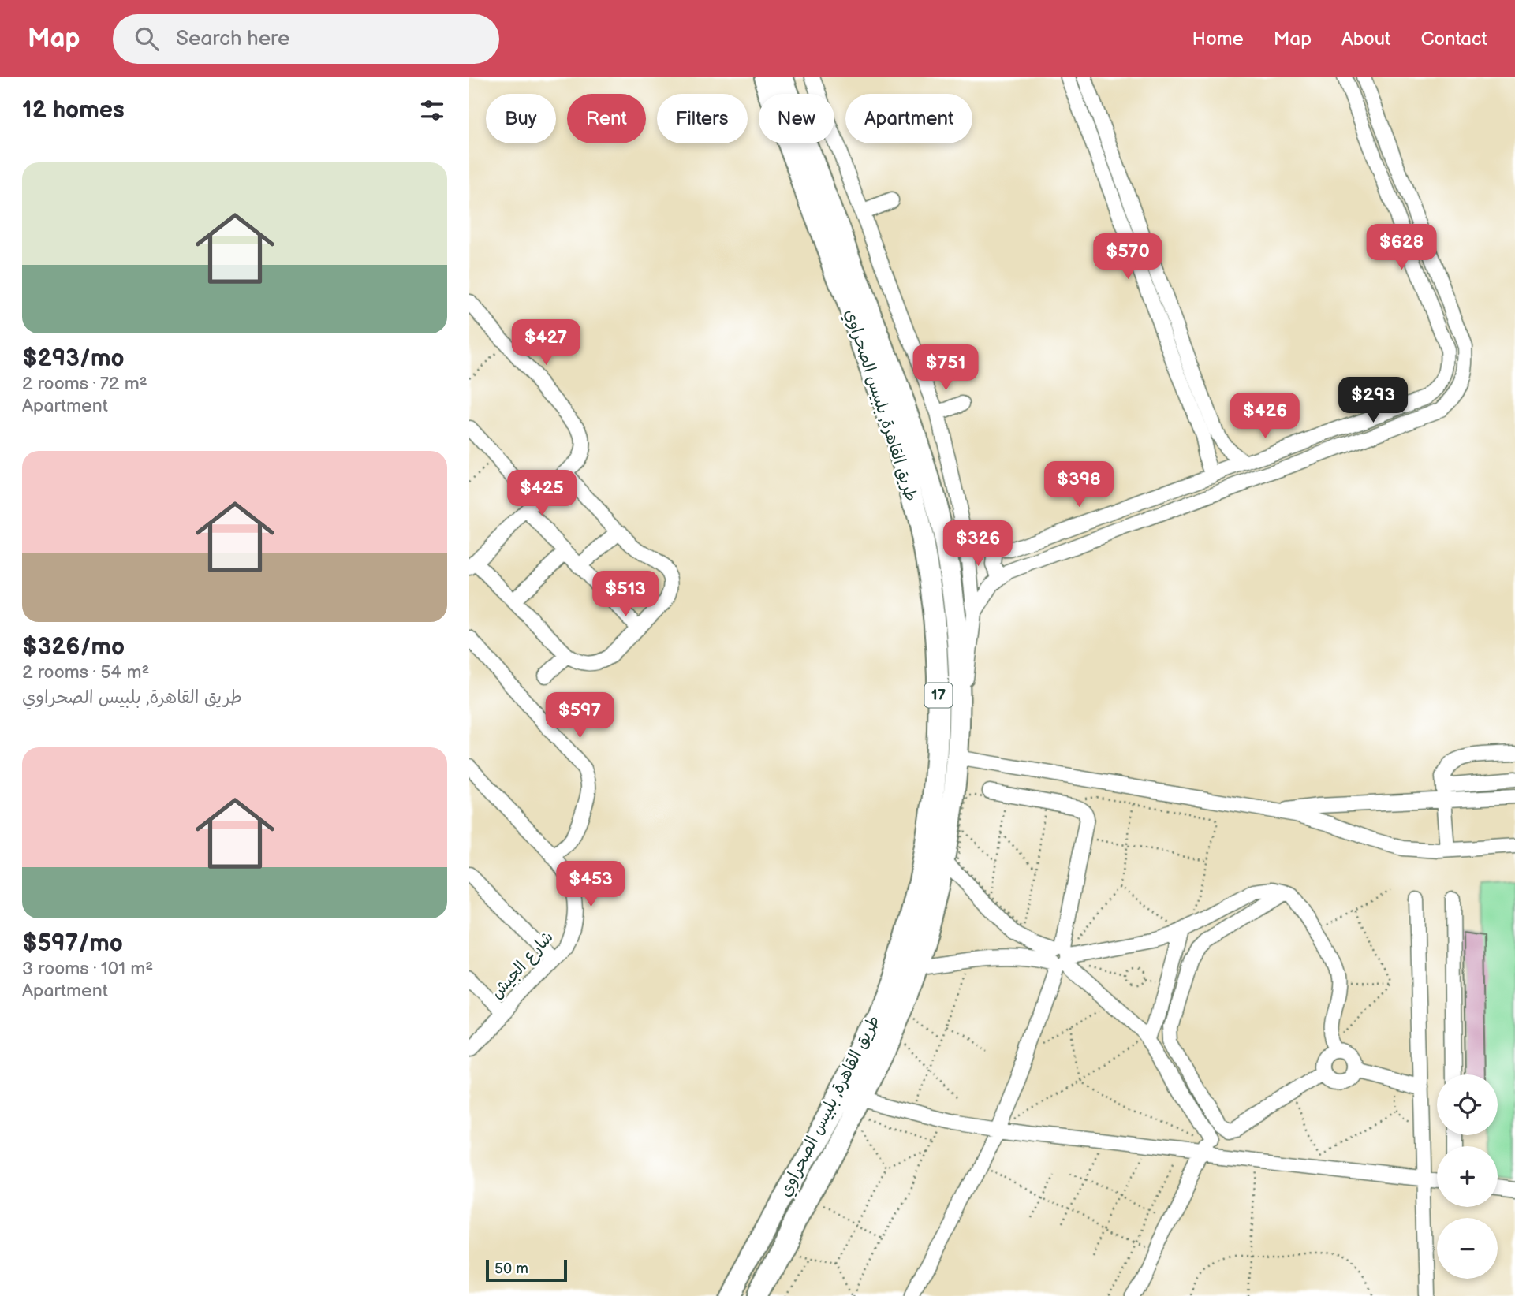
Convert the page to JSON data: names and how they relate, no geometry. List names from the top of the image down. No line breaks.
{"streets":{"highway":["طريق القاهرة, بلبيس الصحراوي","17"],"street":["شارع الجيش"]},"scale_bar":"50 m","page":{"header":"Map","search":"Search here","nav":["Home","Map","About","Contact"],"heading":"12 homes","chip":["Buy","Rent","Filters","New","Apartment"],"list":[{"name":"$293/mo","note":"2 rooms · 72 m² · Apartment"},{"name":"$326/mo","note":"2 rooms · 54 m² · طريق القاهرة, بلبيس الصحراوي"},{"name":"$597/mo","note":"3 rooms · 101 m² · Apartment"}],"price":["$628","$570","$427","$751","$293","$426","$398","$425","$326","$513","$597","$453"],"map_buttons":["+","−"],"scale":"50 m"}}
